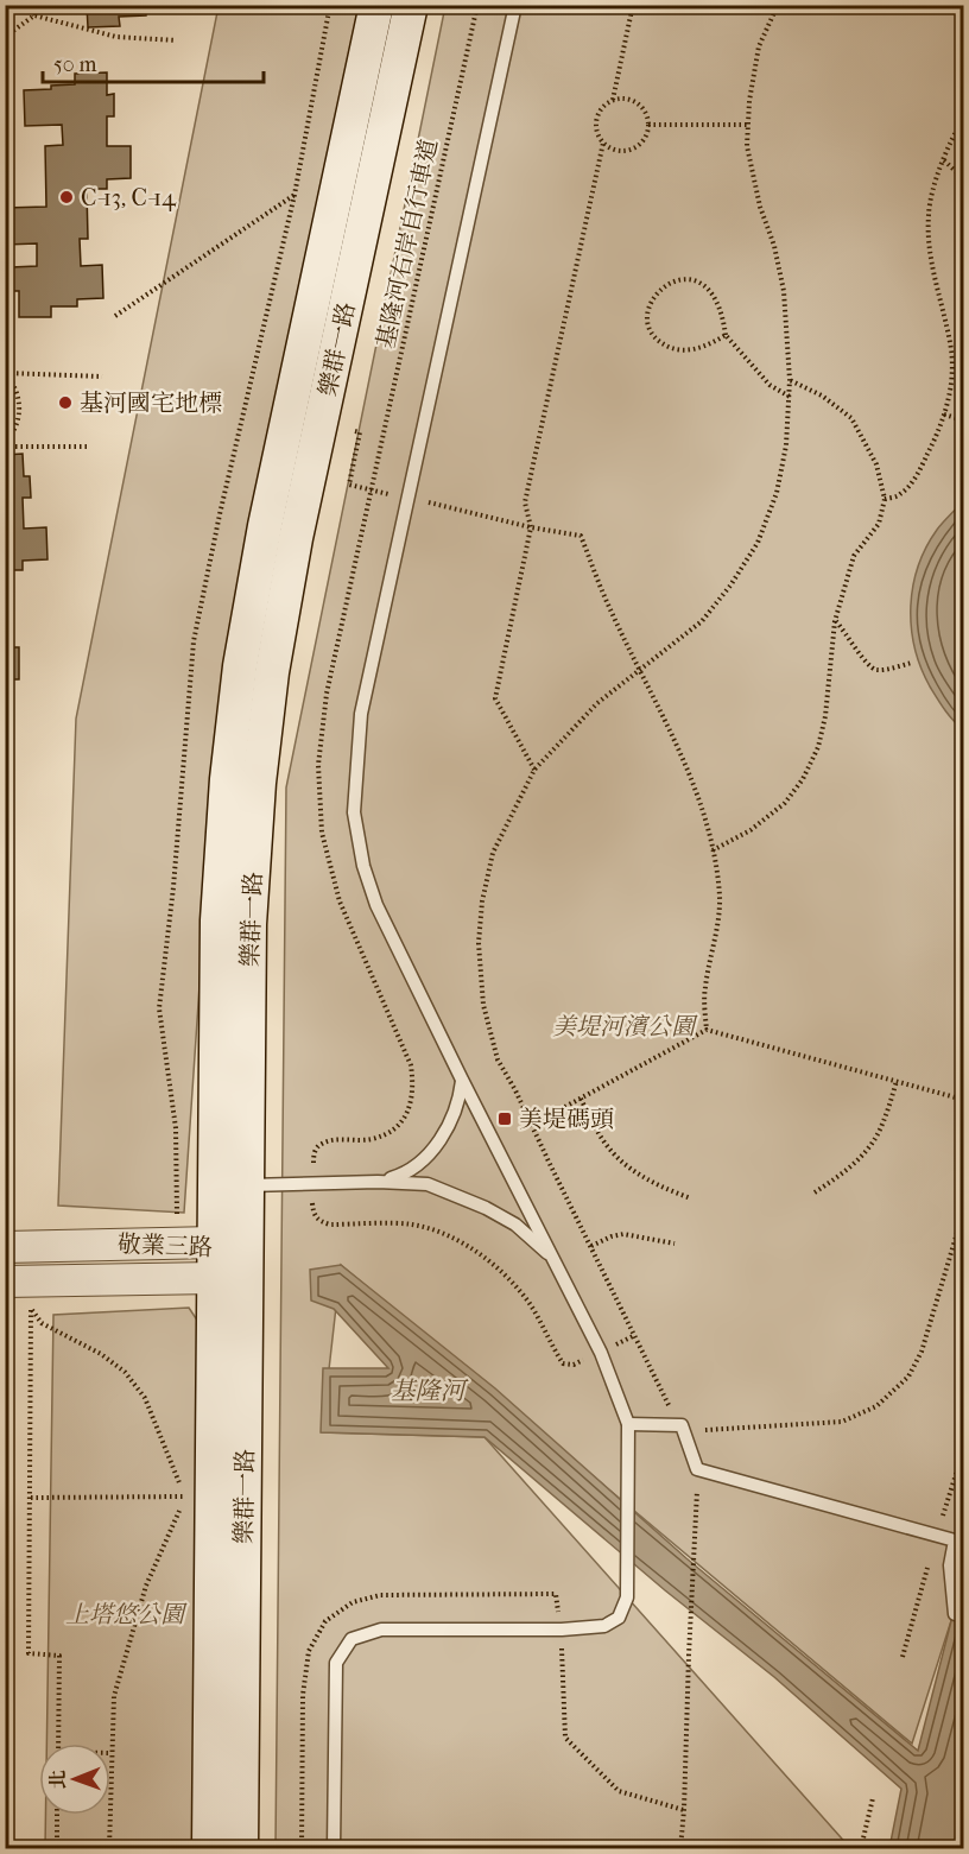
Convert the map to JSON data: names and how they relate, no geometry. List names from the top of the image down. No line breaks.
{"streets":{"main road":["樂群一路"],"street":["敬業三路"],"path":["基隆河右岸自行車道"]},"crossings":[["樂群一路","敬業三路"]],"water":["基隆河"],"parks":["美堤河濱公園","上塔悠公園"],"places":{"other":["C-13, C-14","基河國宅地標"],"transit":["美堤碼頭"]},"scale_bar":"50 m","north":"left"}
